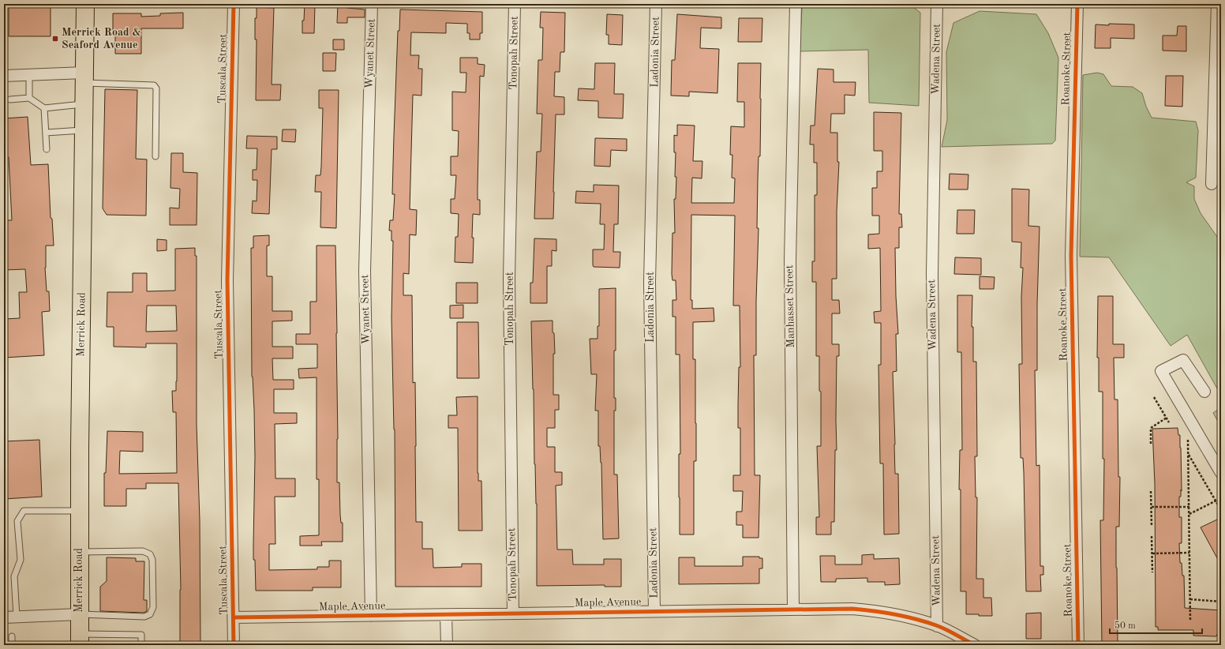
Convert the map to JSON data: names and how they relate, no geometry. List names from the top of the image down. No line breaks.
{"streets":{"main road":["Merrick Road"],"street":["Ladonia Street","Tonopah Street","Wyanet Street","Wadena Street","Tuscala Street","Roanoke Street","Manhasset Street","Maple Avenue"]},"crossings":[["Ladonia Street","Maple Avenue"],["Tonopah Street","Maple Avenue"],["Wyanet Street","Maple Avenue"],["Wadena Street","Maple Avenue"],["Tuscala Street","Maple Avenue"],["Manhasset Street","Maple Avenue"]],"places":{"transit":["Merrick Road & Seaford Avenue"]},"scale_bar":"50 m"}
